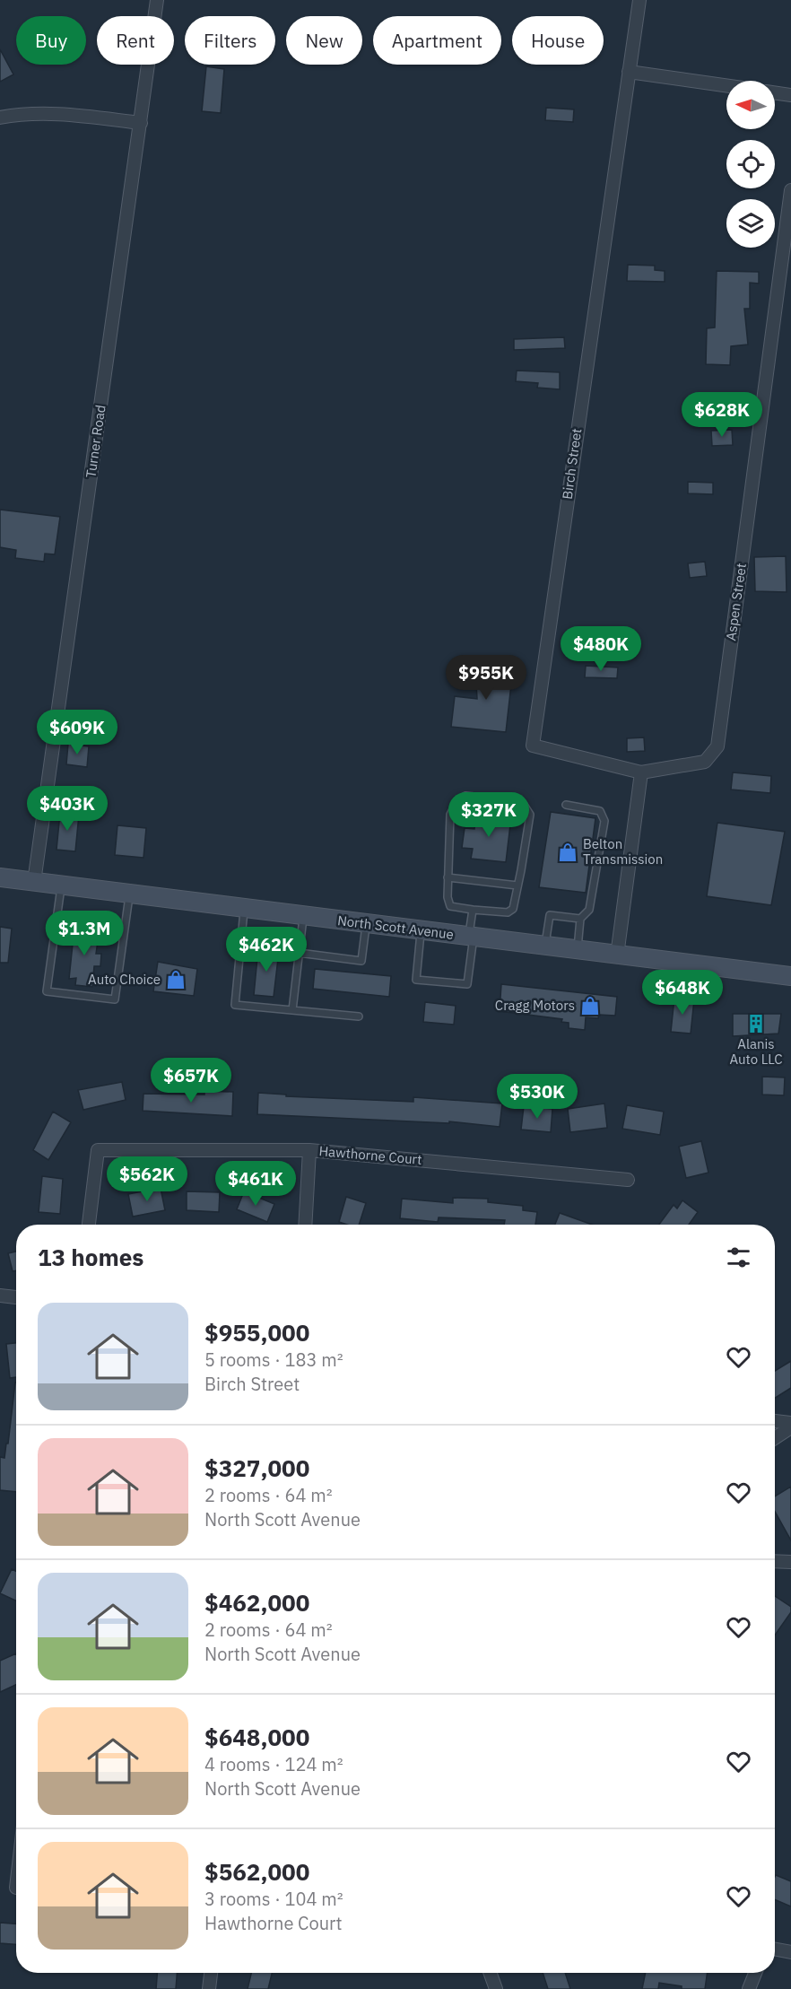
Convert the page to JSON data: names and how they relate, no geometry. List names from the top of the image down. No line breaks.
{"streets":{"main road":["North Scott Avenue"],"street":["Turner Road","Birch Street","Aspen Street","Hawthorne Court"]},"crossings":[["Turner Road","North Scott Avenue"],["Birch Street","Aspen Street"]],"places":{"shop":["Belton Transmission","Auto Choice","Cragg Motors"],"building":["Alanis Auto LLC"]},"north":"left","page":{"chip":["Buy","Rent","Filters","New","Apartment","House"],"price":["$628K","$480K","$955K","$609K","$403K","$327K","$1.3M","$462K","$648K","$657K","$530K","$562K","$461K"],"heading":"13 homes","list":[{"name":"$955,000","note":"5 rooms · 183 m² · Birch Street"},{"name":"$327,000","note":"2 rooms · 64 m² · North Scott Avenue"},{"name":"$462,000","note":"2 rooms · 64 m² · North Scott Avenue"},{"name":"$648,000","note":"4 rooms · 124 m² · North Scott Avenue"},{"name":"$562,000","note":"3 rooms · 104 m² · Hawthorne Court"}]}}
